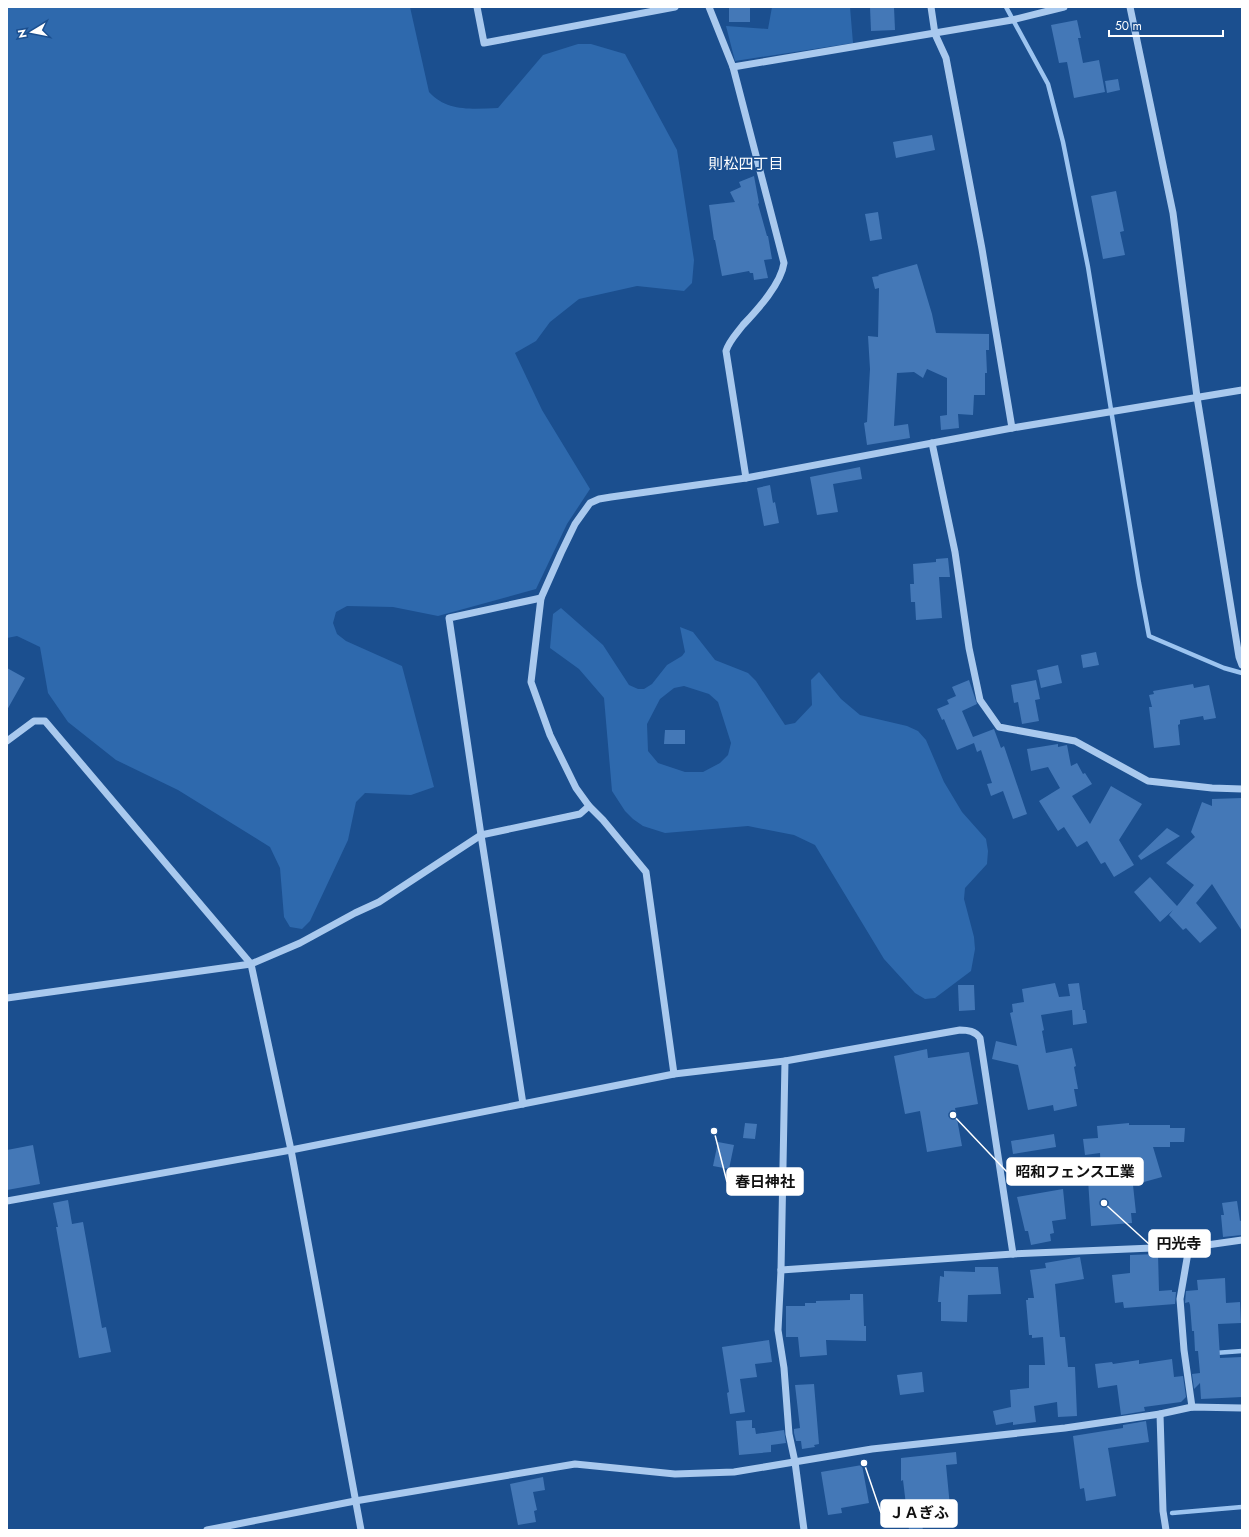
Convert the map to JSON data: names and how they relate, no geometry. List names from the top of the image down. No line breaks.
{"districts":["則松四丁目"],"places":["昭和フェンス工業","春日神社","円光寺","ＪＡぎふ"],"scale_bar":"50 m","north":"left"}
